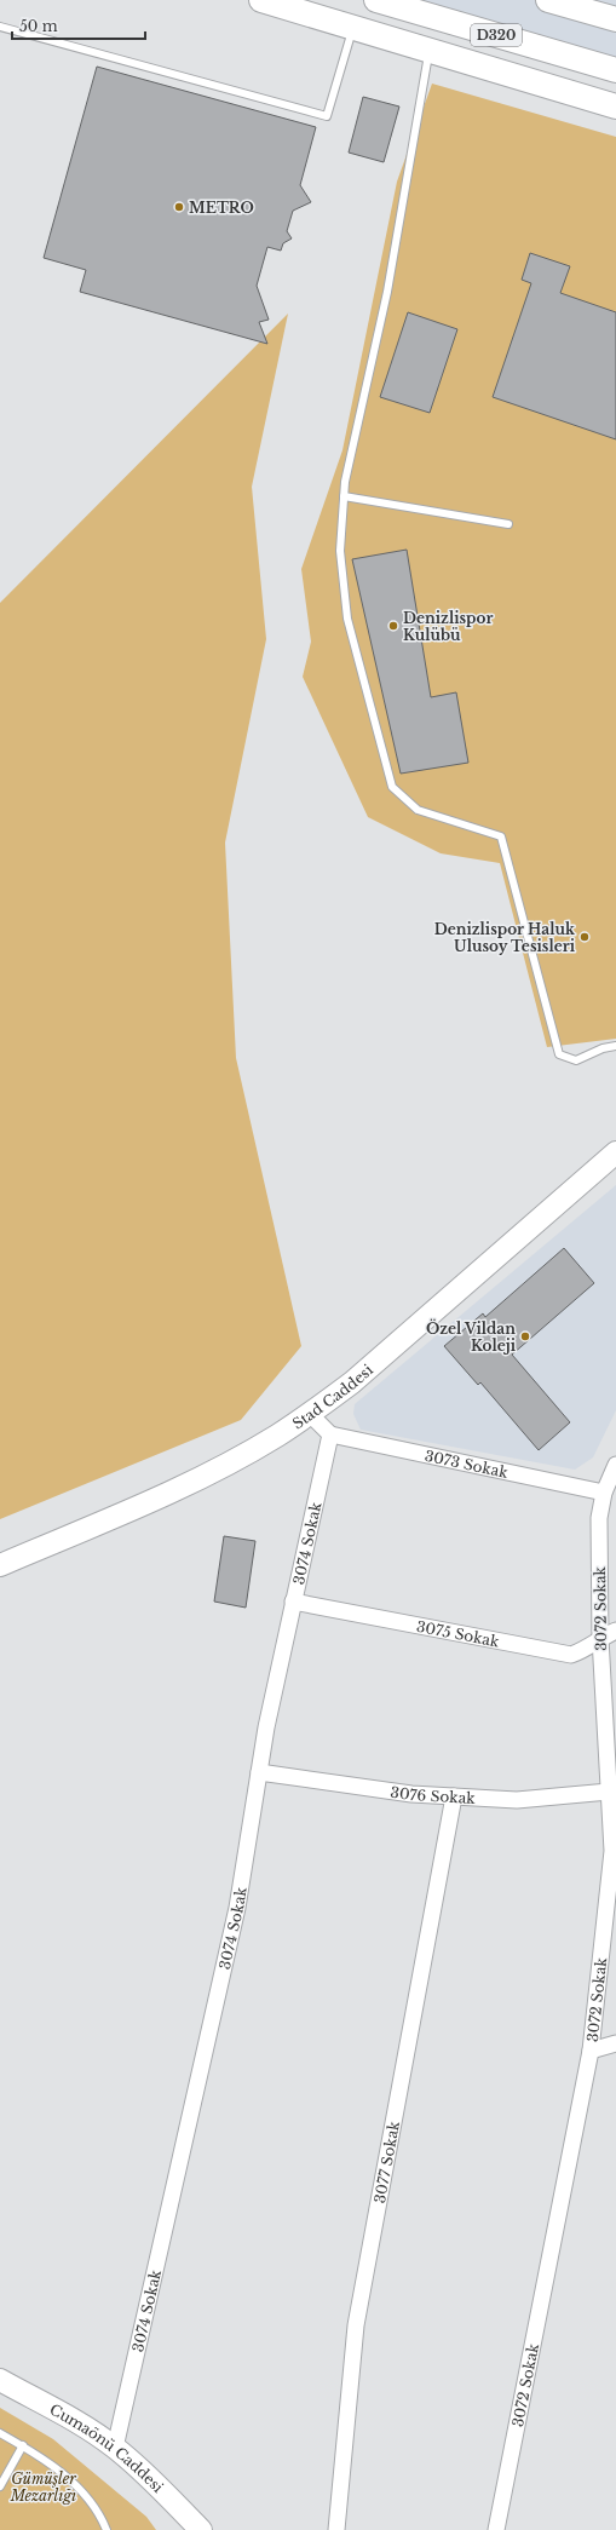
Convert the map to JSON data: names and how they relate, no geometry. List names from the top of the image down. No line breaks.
{"streets":{"main road":["D320"],"street":["Stad Caddesi","3073 Sokak","3074 Sokak","3072 Sokak","3075 Sokak","3076 Sokak","3077 Sokak","Cumaönü Caddesi"]},"crossings":[["3073 Sokak","3074 Sokak"],["3073 Sokak","3072 Sokak"],["3074 Sokak","3075 Sokak"],["3074 Sokak","3076 Sokak"],["3074 Sokak","Cumaönü Caddesi"],["3072 Sokak","3075 Sokak"],["3072 Sokak","3076 Sokak"],["3076 Sokak","3077 Sokak"]],"parks":["Gümüşler Mezarlığı"],"places":["METRO","Denizlispor Kulübü","Denizlispor Haluk Ulusoy Tesisleri","Özel Vildan Koleji"],"scale_bar":"50 m"}
